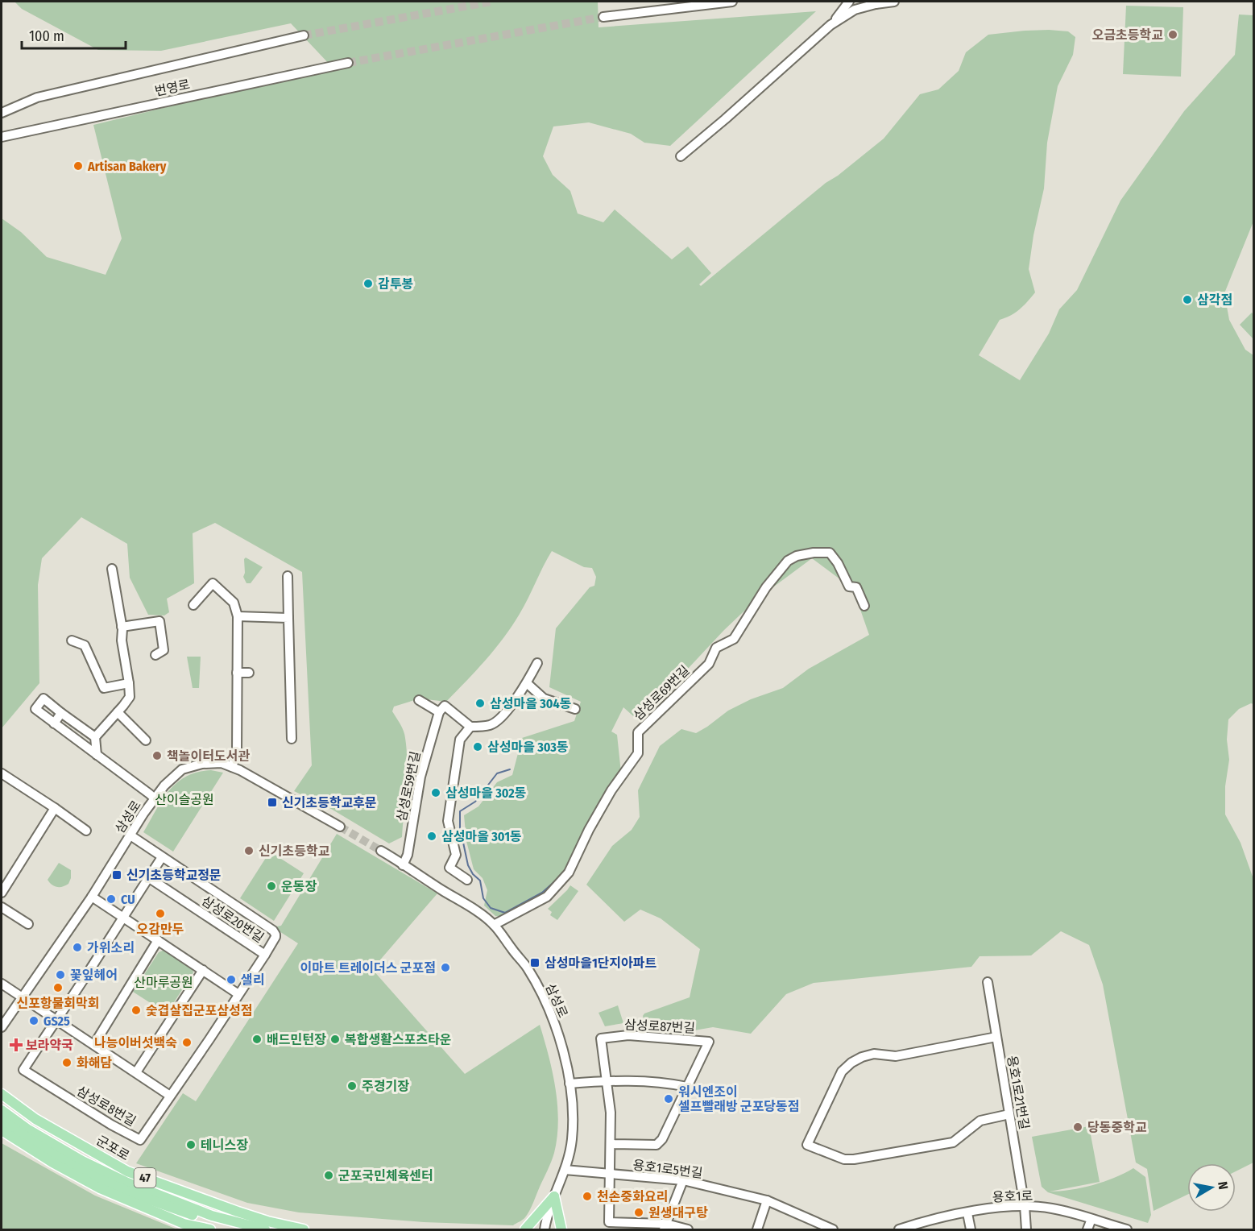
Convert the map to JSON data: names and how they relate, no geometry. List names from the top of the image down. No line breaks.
{"streets":{"main road":["군포로","47"],"street":["번영로","삼성로69번길","삼성로59번길","삼성로","삼성로20번길","삼성로87번길","용호1로21번길","삼성로8번길","용호1로5번길","용호1로"]},"crossings":[["삼성로69번길","삼성로"],["삼성로59번길","삼성로"],["삼성로","용호1로5번길"],["삼성로20번길","삼성로8번길"],["용호1로21번길","용호1로"]],"parks":["산이슬공원","산마루공원"],"places":{"other":["오금초등학교","Artisan Bakery","감투봉","삼각점","삼성마을 304동","삼성마을 303동","책놀이터도서관","삼성마을 302동","삼성마을 301동","신기초등학교","운동장","CU","오감만두","가위소리","이마트 트레이더스 군포점","꽃잎헤어","샐리","신포항물회막회","숯겹살집군포삼성점","GS25","배드민턴장","복합생활스포츠타운","나능이버섯백숙","화해담","주경기장","워시엔조이 셀프빨래방 군포당동점","당동중학교","테니스장","군포국민체육센터","천손중화요리","원생대구탕"],"transit":["신기초등학교후문","신기초등학교정문","삼성마을1단지아파트"],"health":["보라약국"]},"scale_bar":"100 m","north":"right"}
